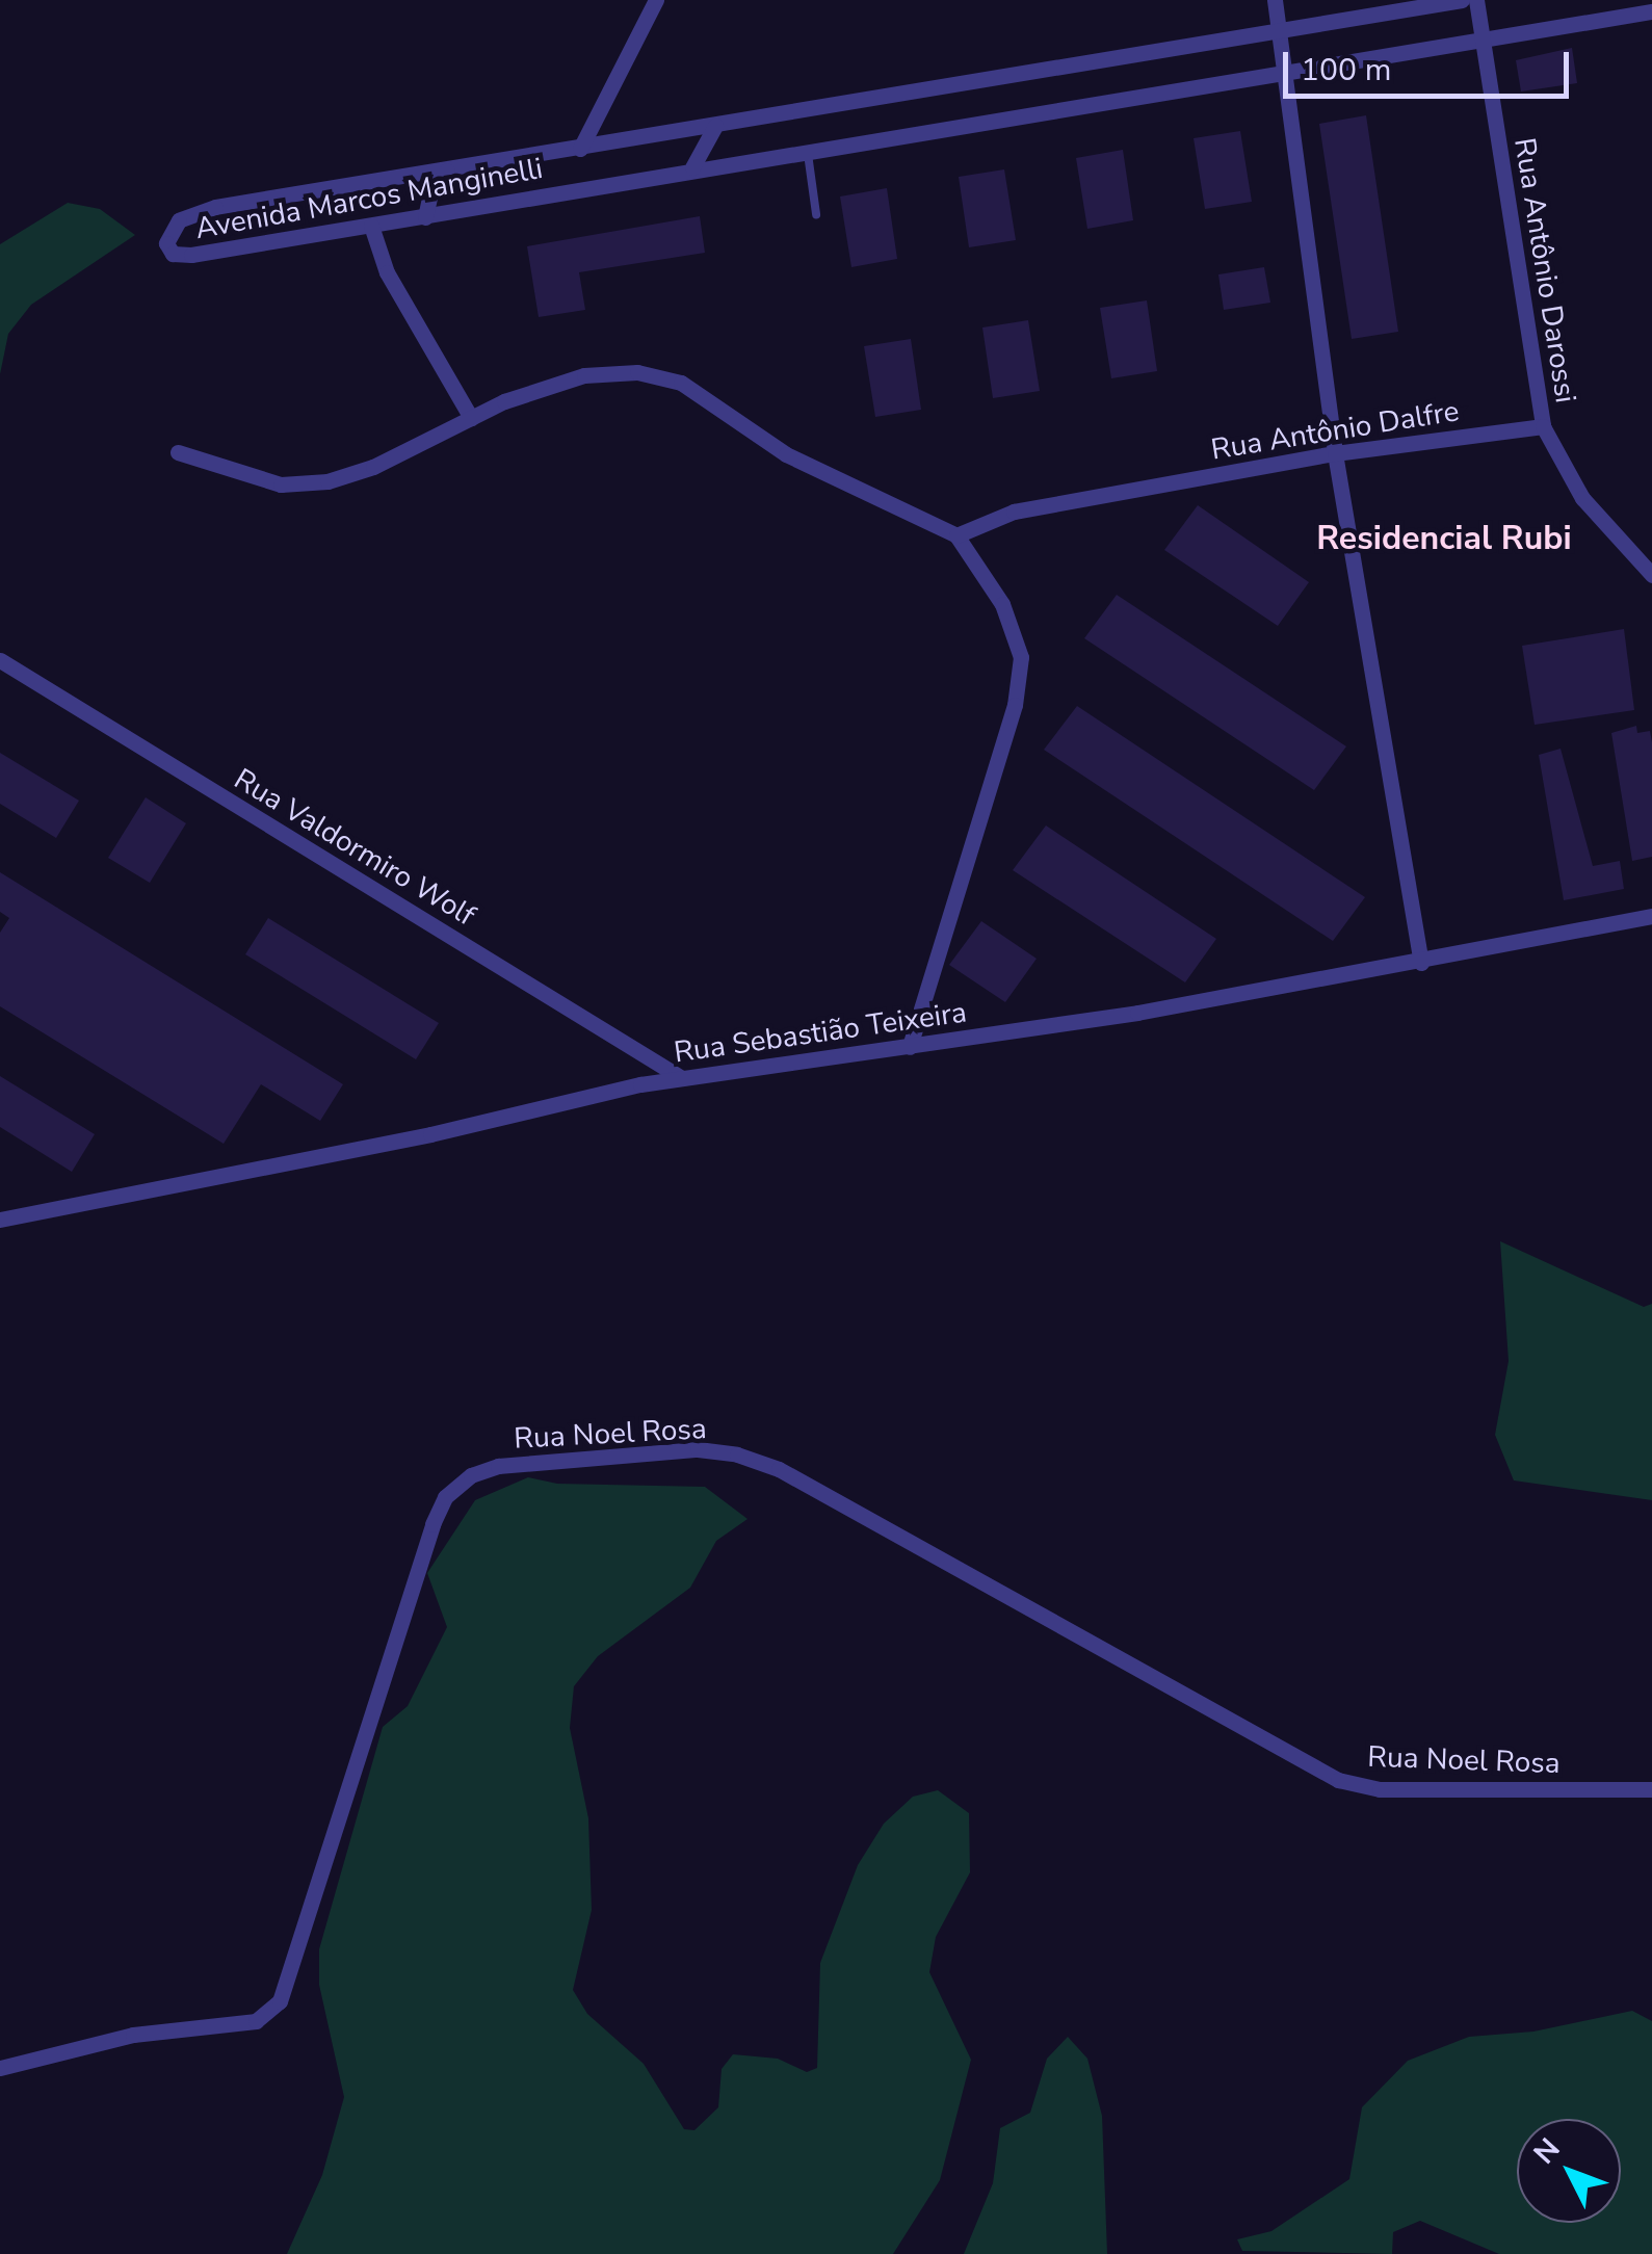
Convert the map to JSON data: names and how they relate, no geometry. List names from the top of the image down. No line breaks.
{"streets":{"street":["Avenida Marcos Manginelli","Rua Antônio Darossi","Rua Antônio Dalfre","Rua Valdormiro Wolf","Rua Sebastião Teixeira","Rua Noel Rosa"]},"crossings":[["Avenida Marcos Manginelli","Rua Antônio Darossi"],["Rua Antônio Darossi","Rua Antônio Dalfre"],["Rua Valdormiro Wolf","Rua Sebastião Teixeira"]],"districts":["Residencial Rubi"],"scale_bar":"100 m","north":"top left"}
